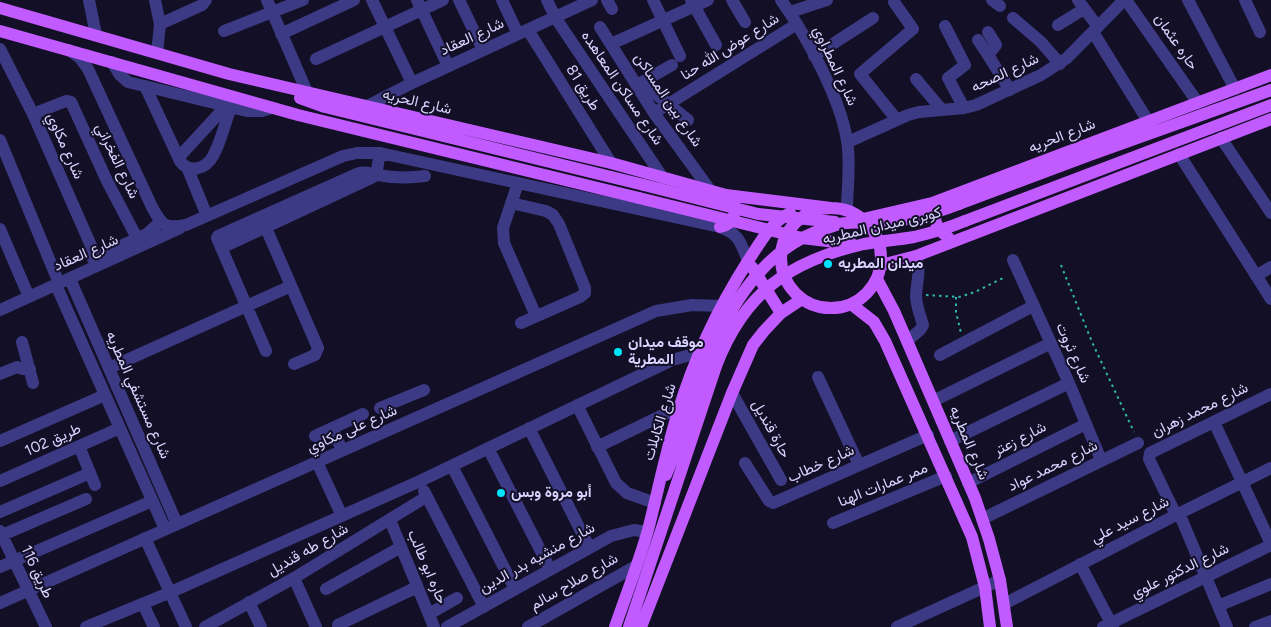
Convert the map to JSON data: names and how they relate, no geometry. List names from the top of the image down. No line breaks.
{"streets":{"main road":["شارع الحريه","كوبرى ميدان المطريه","شارع الكابلات","شارع المطريه"],"street":["شارع العقاد","حاره عثمان","شارع عوض الله حنا","شارع المطراوي","شارع الصحه","طريق 81","شارع مساكن المعاهده","شارع بين المساكن","شارع مكاوي","شارع الفخراني","شارع ثروت","شارع مستشفي المطريه","شارع محمد زهران","شارع على مكاوي","حارة قنديل","شارع زعتر","طريق 102","شارع خطاب","شارع محمد عواد","ممر عمارات الهنا","شارع سيد علي","شارع طه قنديل","شارع منشيه بدر الدين","حاره ابو طالب","شارع الدكتور علوي","طريق 116","شارع صلاح سالم"]},"crossings":[["شارع العقاد","طريق 81"],["شارع العقاد","شارع مساكن المعاهده"],["شارع العقاد","شارع الحريه"],["شارع العقاد","شارع مكاوي"],["شارع العقاد","شارع الفخراني"],["شارع العقاد","شارع مستشفي المطريه"],["حاره عثمان","شارع الصحه"],["حاره عثمان","شارع الحريه"],["شارع عوض الله حنا","شارع المطراوي"],["شارع عوض الله حنا","شارع بين المساكن"],["شارع المطراوي","شارع الصحه"],["شارع المطراوي","شارع الحريه"],["شارع المطراوي","كوبرى ميدان المطريه"],["شارع المطراوي","شارع الكابلات"],["شارع المطراوي","شارع المطريه"],["طريق 81","شارع الحريه"],["شارع مساكن المعاهده","شارع الحريه"],["شارع بين المساكن","شارع الحريه"],["شارع الحريه","كوبرى ميدان المطريه"],["شارع الحريه","شارع الكابلات"],["شارع الحريه","شارع المطريه"],["شارع مكاوي","شارع الفخراني"],["كوبرى ميدان المطريه","شارع الكابلات"],["كوبرى ميدان المطريه","شارع المطريه"],["شارع ثروت","شارع زعتر"],["شارع ثروت","شارع محمد عواد"],["شارع مستشفي المطريه","شارع على مكاوي"],["شارع مستشفي المطريه","طريق 102"],["شارع محمد زهران","شارع سيد علي"],["شارع الكابلات","شارع على مكاوي"],["شارع الكابلات","شارع المطريه"],["شارع الكابلات","شارع منشيه بدر الدين"],["شارع الكابلات","شارع صلاح سالم"],["شارع على مكاوي","طريق 116"],["شارع زعتر","شارع المطريه"],["شارع المطريه","شارع محمد عواد"],["شارع المطريه","شارع سيد علي"],["شارع طه قنديل","حاره ابو طالب"]],"places":["ميدان المطريه","موقف ميدان المطرية","أبو مروة وبس"]}
